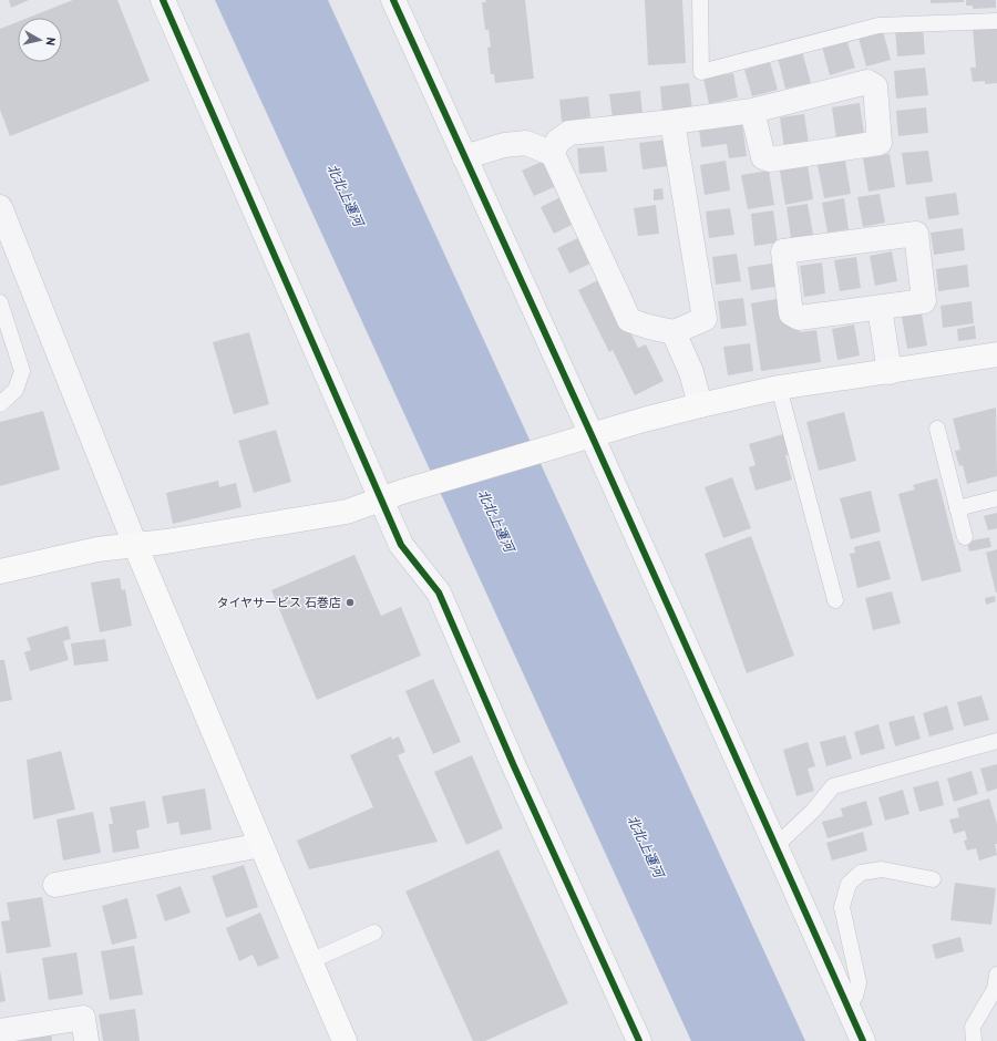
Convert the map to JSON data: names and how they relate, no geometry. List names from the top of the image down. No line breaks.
{"water":["北北上運河"],"places":["タイヤサービス 石巻店"],"north":"right"}
